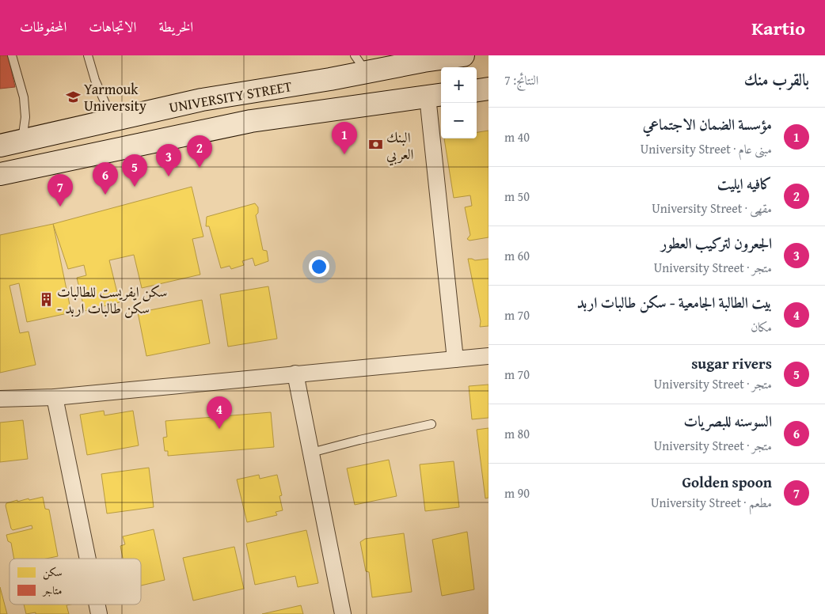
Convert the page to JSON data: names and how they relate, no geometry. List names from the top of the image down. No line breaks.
{"streets":{"main road":["UNIVERSITY STREET"]},"places":{"school or university":["Yarmouk University"],"bank":["البنك العربي"],"building":["سكن ايفريست للطالبات - سكن طالبات اربد"]},"legend":["سكن","متاجر"],"page":{"header":"Kartio","nav":["الخريطة","الاتجاهات","المحفوظات"],"heading":["بالقرب منك","النتائج: 7"],"map_buttons":["+","−"],"list":[{"mark":"1","name":"مؤسسة الضمان الاجتماعي","note":"مبنى عام · University Street","value":"40 m"},{"mark":"2","name":"كافيه ايليت","note":"مقهى · University Street","value":"50 m"},{"mark":"3","name":"الجعرون لتركيب العطور","note":"متجر · University Street","value":"60 m"},{"mark":"4","name":"بيت الطالبة الجامعية - سكن طالبات اربد","note":"مكان","value":"70 m"},{"mark":"5","name":"sugar rivers","note":"متجر · University Street","value":"70 m"},{"mark":"6","name":"السوسنه للبصريات","note":"متجر · University Street","value":"80 m"},{"mark":"7","name":"Golden spoon","note":"مطعم · University Street","value":"90 m"}],"pins":["1","2","3","5","6","7","4"]}}
